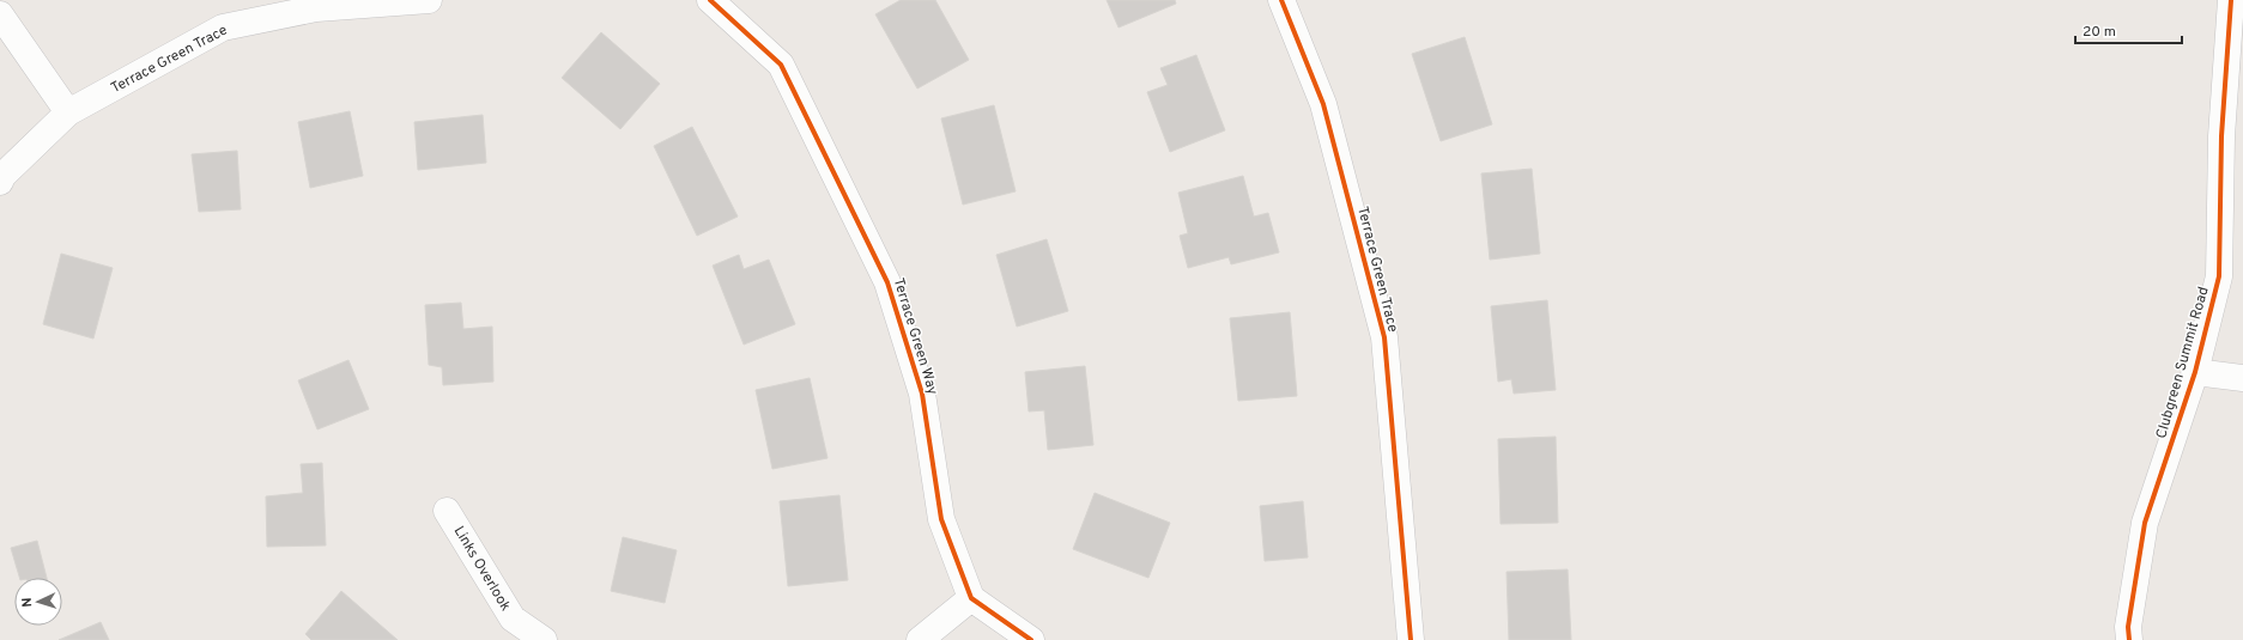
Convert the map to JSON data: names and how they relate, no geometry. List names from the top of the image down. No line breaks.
{"streets":{"street":["Terrace Green Trace","Terrace Green Way","Clubgreen Summit Road","Links Overlook"]},"scale_bar":"20 m","north":"left"}
